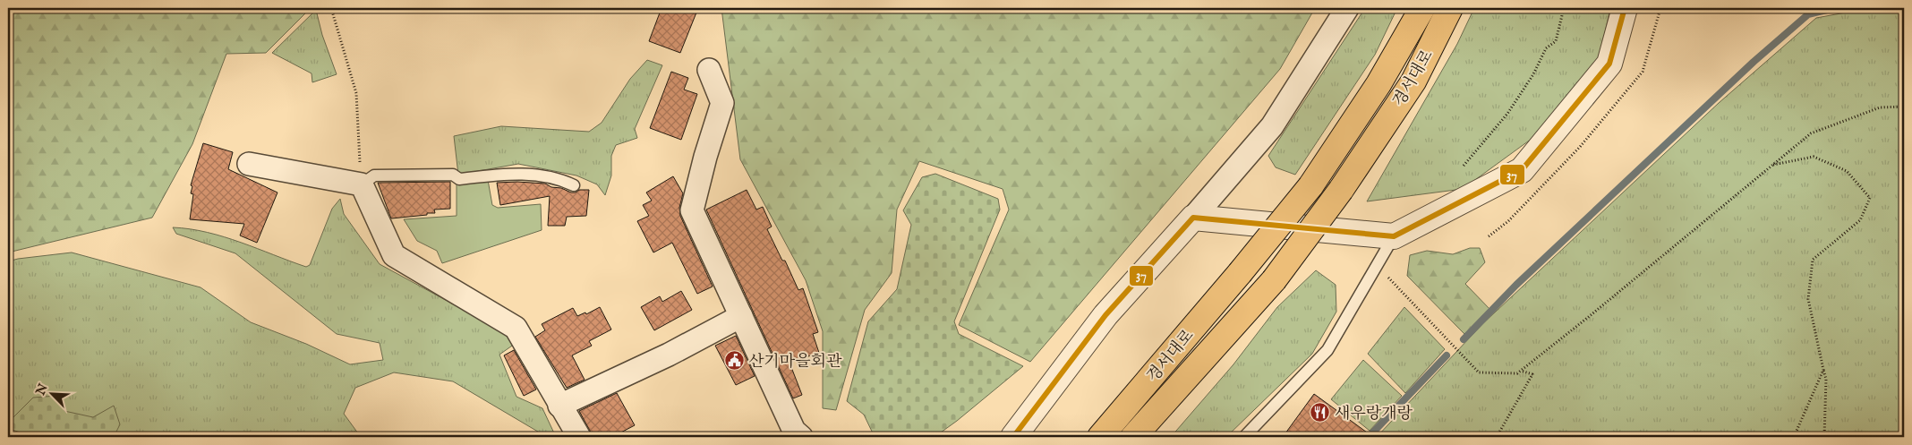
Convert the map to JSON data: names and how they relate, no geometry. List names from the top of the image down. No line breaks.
{"streets":{"main road":["경서대로"]},"places":{"public building":["산기마을회관"],"restaurant":["새우랑개랑"]},"lines":["transit line 37"],"north":"top left"}
